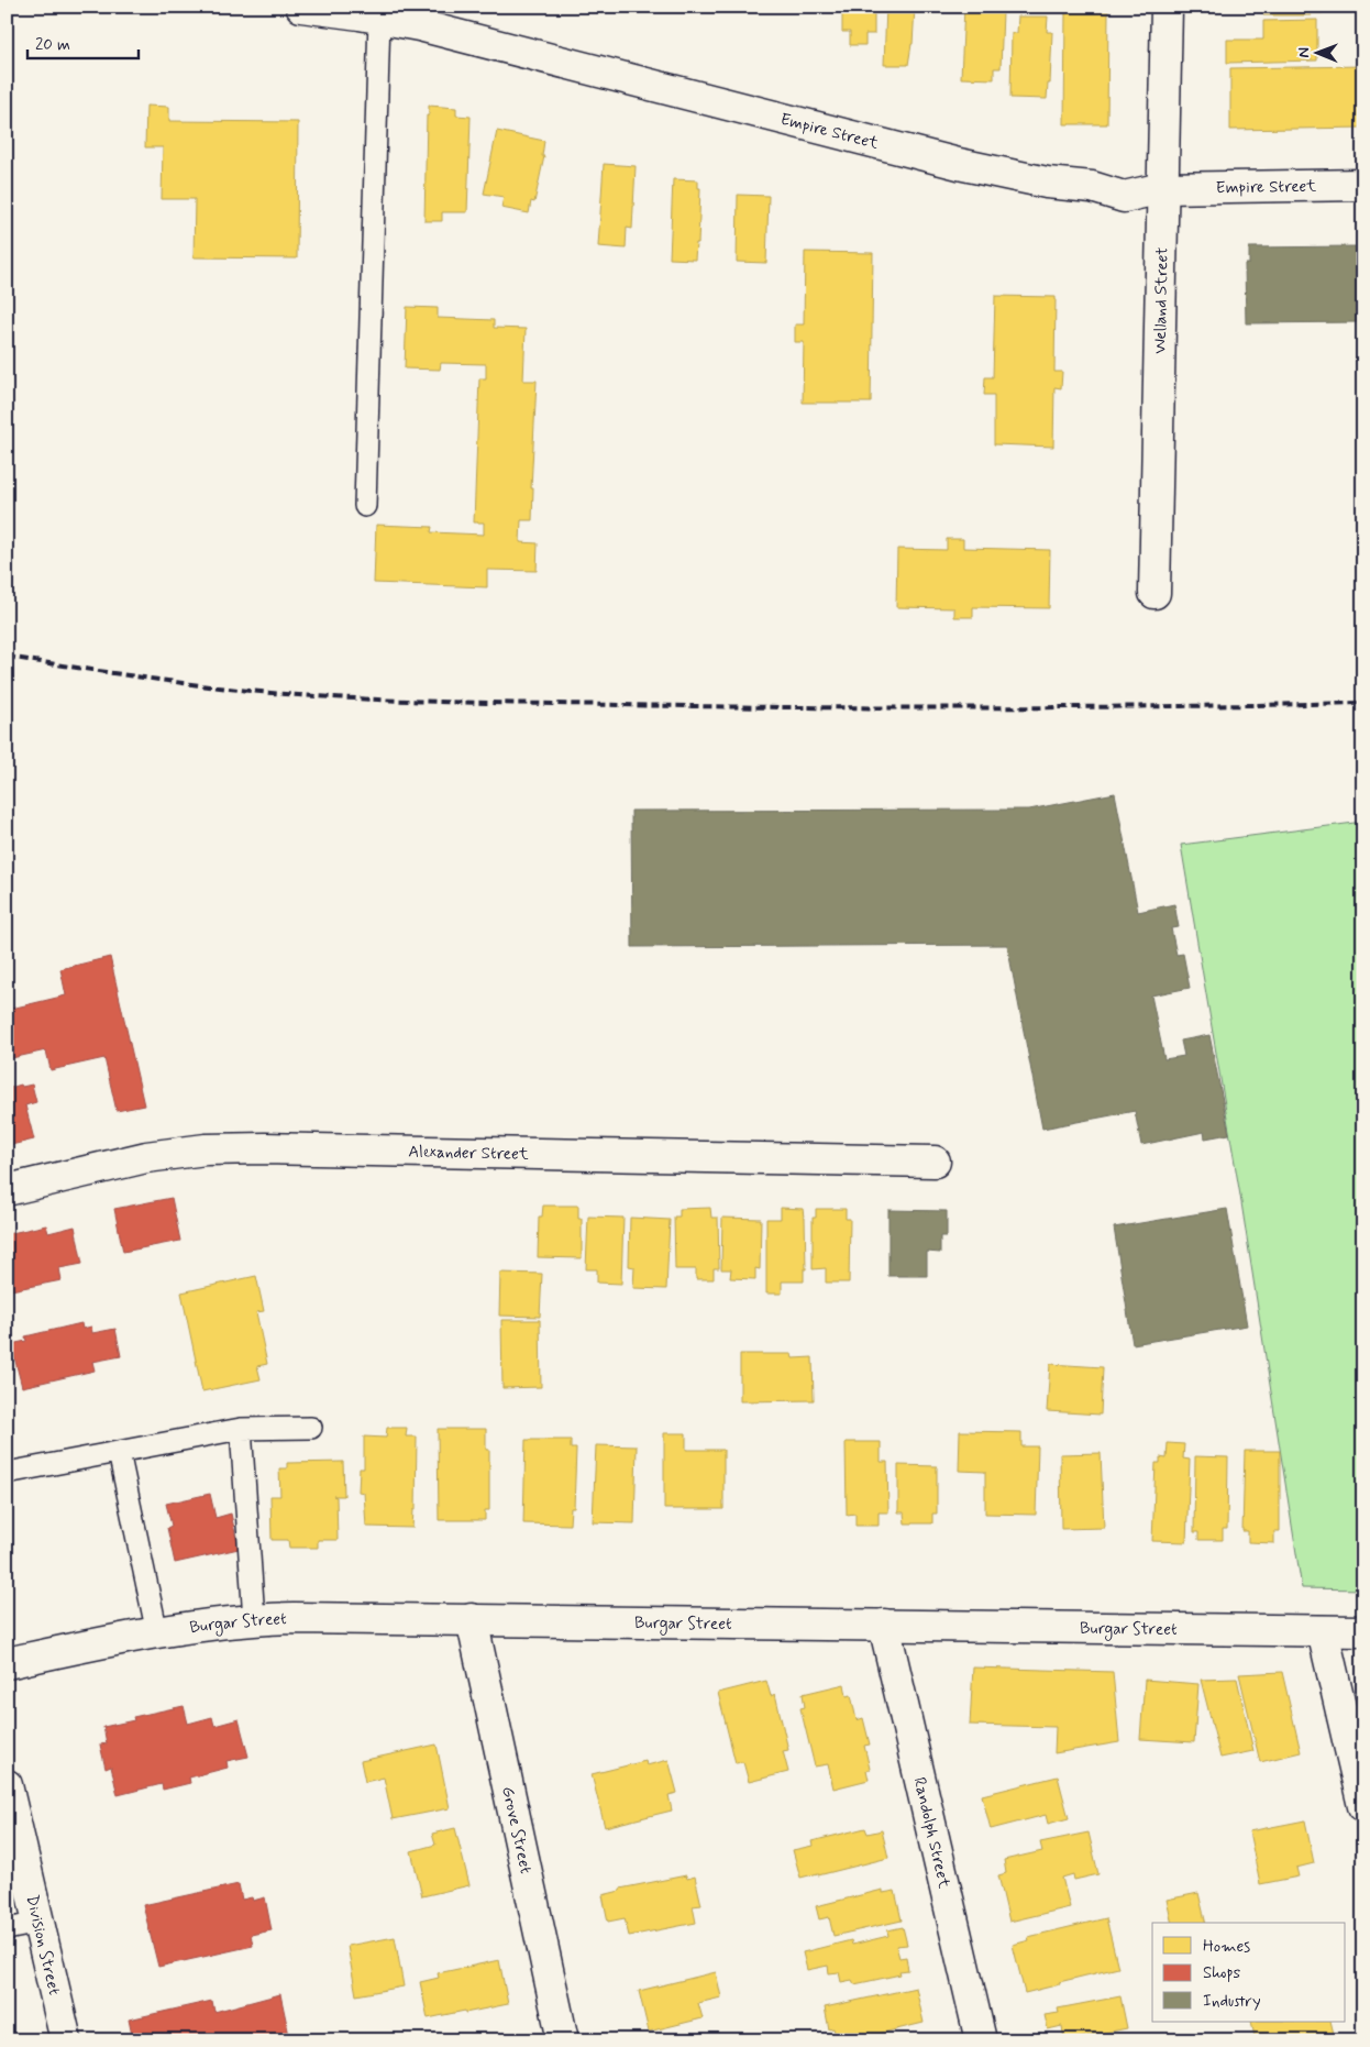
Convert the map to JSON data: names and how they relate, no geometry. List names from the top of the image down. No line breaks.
{"streets":{"street":["Empire Street","Welland Street","Alexander Street","Burgar Street","Grove Street","Randolph Street","Division Street"]},"crossings":[["Empire Street","Welland Street"],["Burgar Street","Grove Street"],["Burgar Street","Randolph Street"]],"legend":["Homes","Shops","Industry"],"scale_bar":"20 m","north":"left"}
